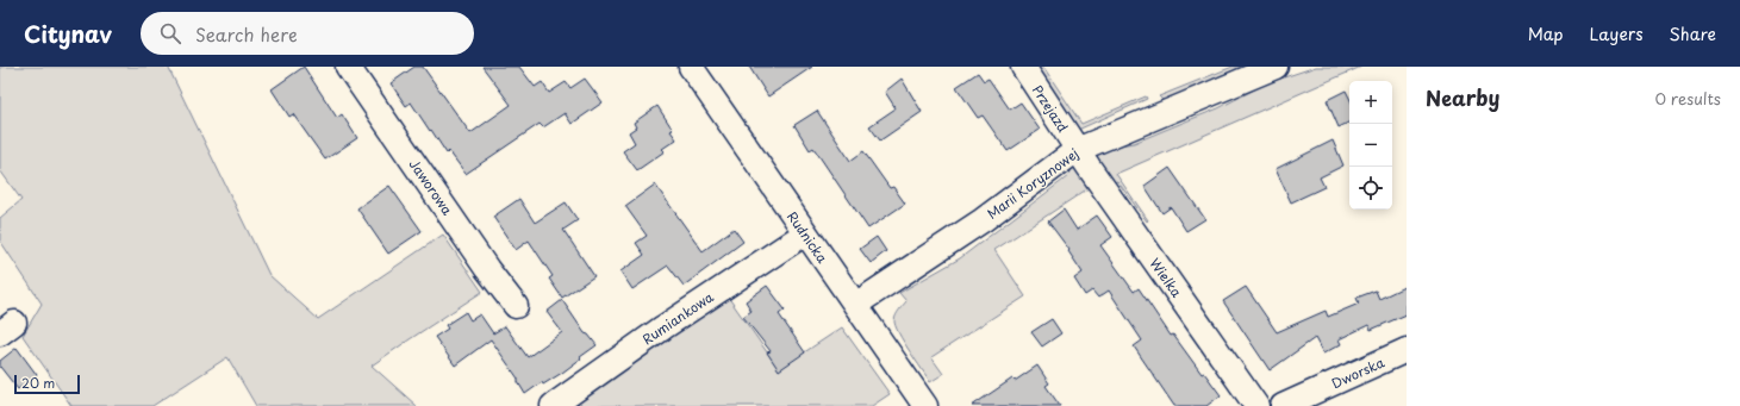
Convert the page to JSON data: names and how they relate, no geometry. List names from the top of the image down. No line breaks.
{"streets":{"street":["Przejazd","Marii Koryznowej","Jaworowa","Rudnicka","Wielka","Rumiankowa","Dworska"]},"crossings":[["Przejazd","Marii Koryznowej"],["Przejazd","Wielka"],["Marii Koryznowej","Rudnicka"],["Marii Koryznowej","Wielka"],["Rudnicka","Rumiankowa"]],"scale_bar":"20 m","page":{"header":"Citynav","search":"Search here","nav":["Map","Layers","Share"],"heading":["Nearby","0 results"],"map_buttons":["+","−"],"scale":"20 m"}}
